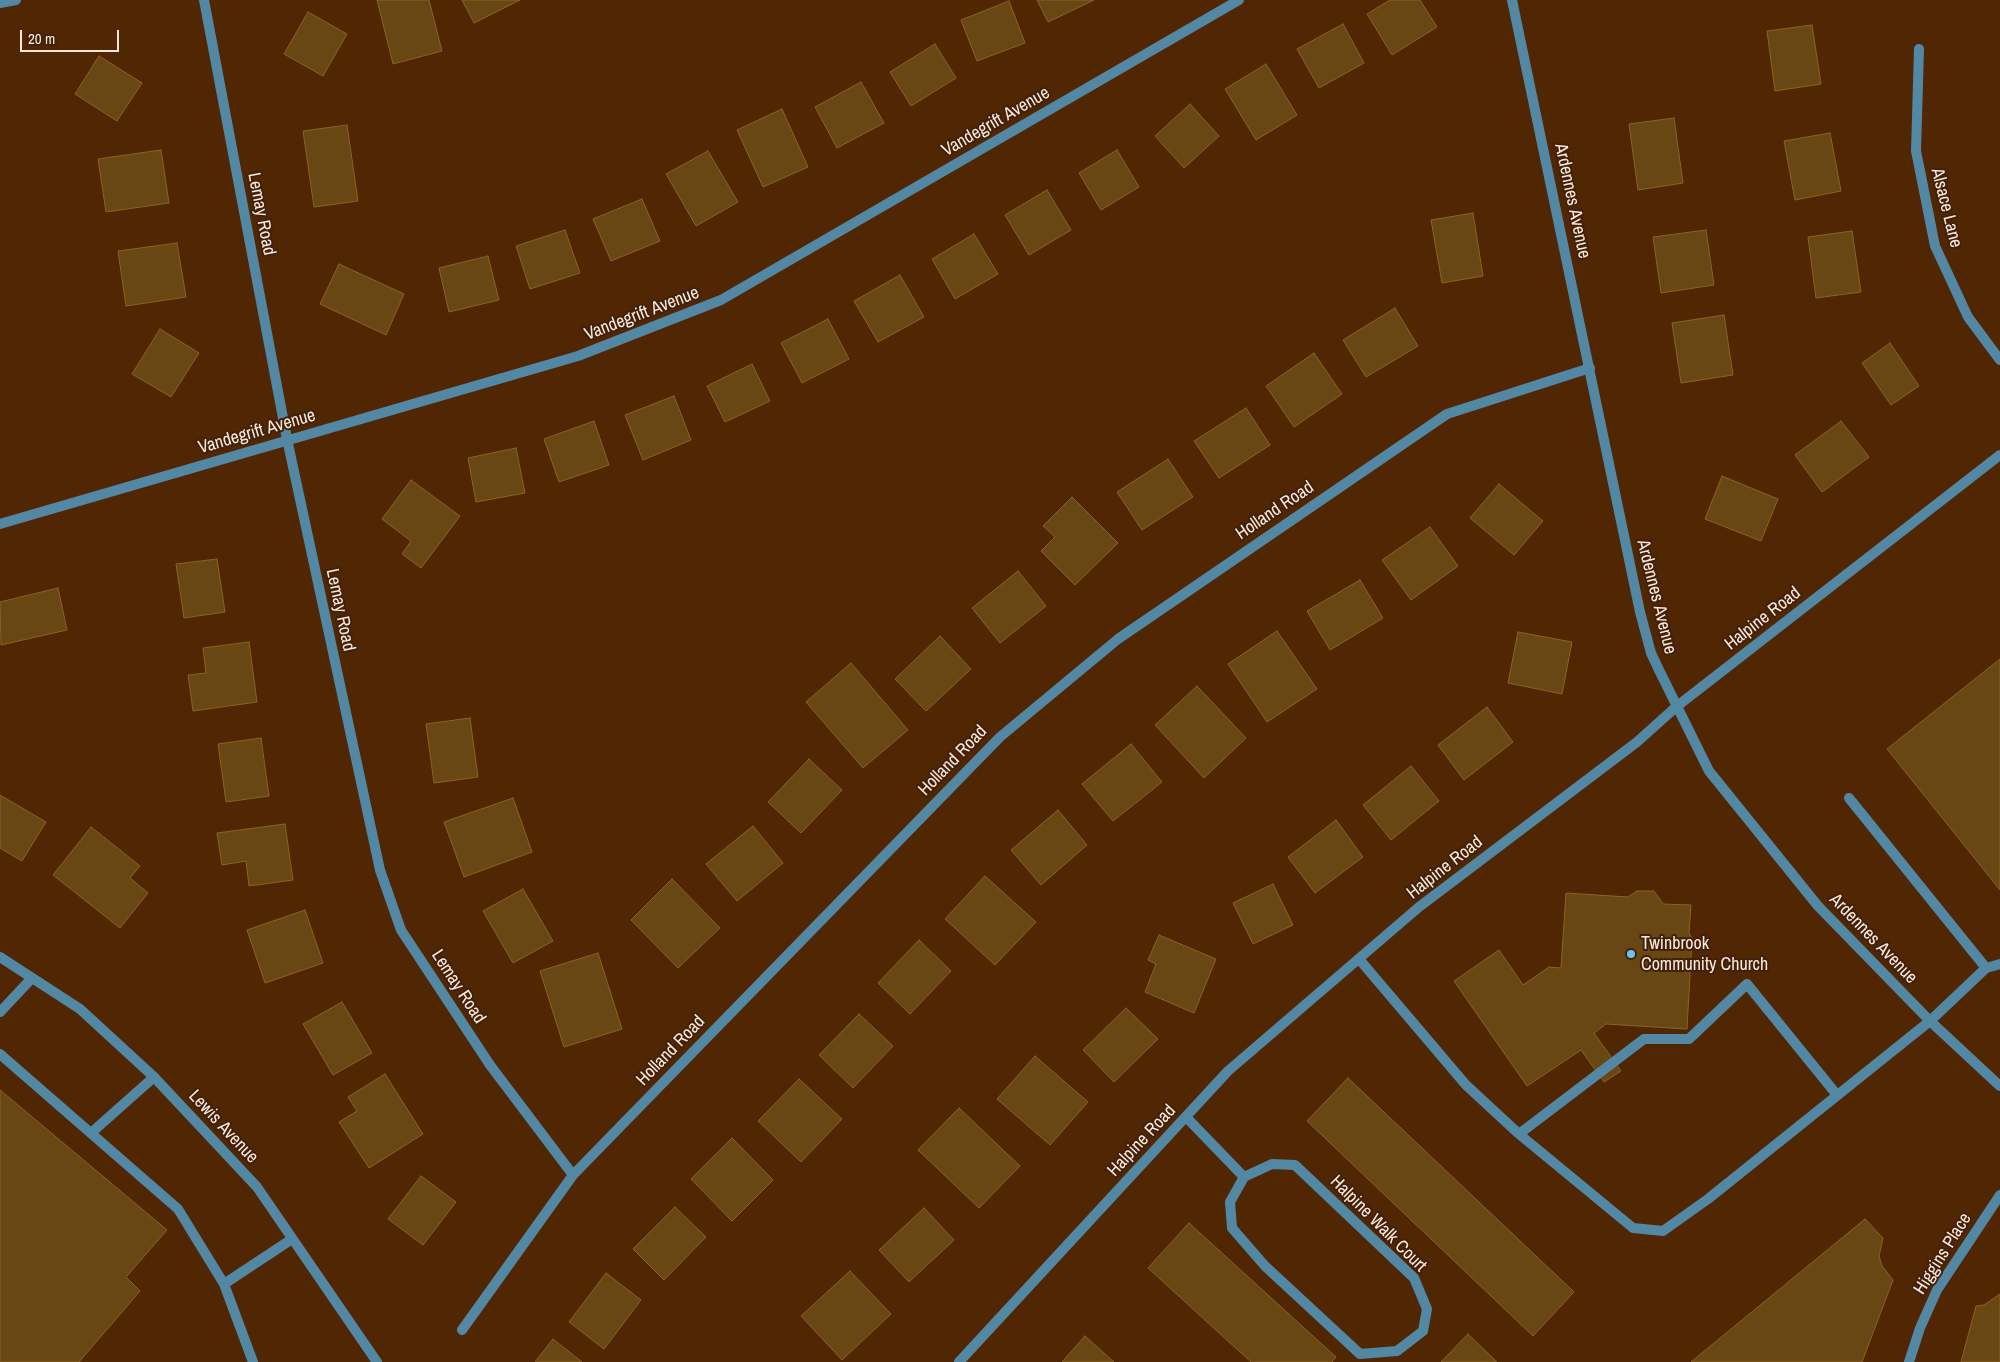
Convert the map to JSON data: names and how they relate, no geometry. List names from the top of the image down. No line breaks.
{"streets":{"street":["Vandegrift Avenue","Ardennes Avenue","Alsace Lane","Lemay Road","Holland Road","Halpine Road","Lewis Avenue","Halpine Walk Court","Higgins Place"]},"crossings":[["Vandegrift Avenue","Lemay Road"],["Ardennes Avenue","Holland Road"],["Ardennes Avenue","Halpine Road"],["Lemay Road","Holland Road"]],"places":["Twinbrook Community Church"],"scale_bar":"20 m"}
